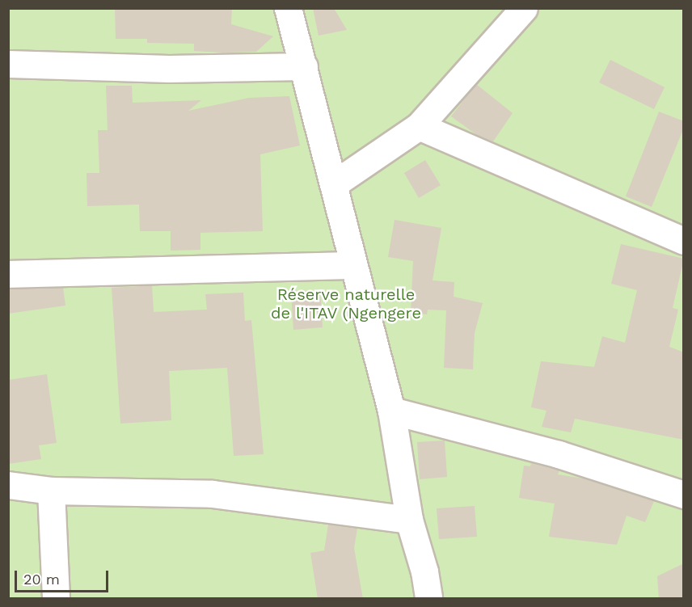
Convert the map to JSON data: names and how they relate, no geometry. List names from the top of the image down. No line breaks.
{"parks":["Réserve naturelle de l'ITAV (Ngengere"],"scale_bar":"20 m"}
